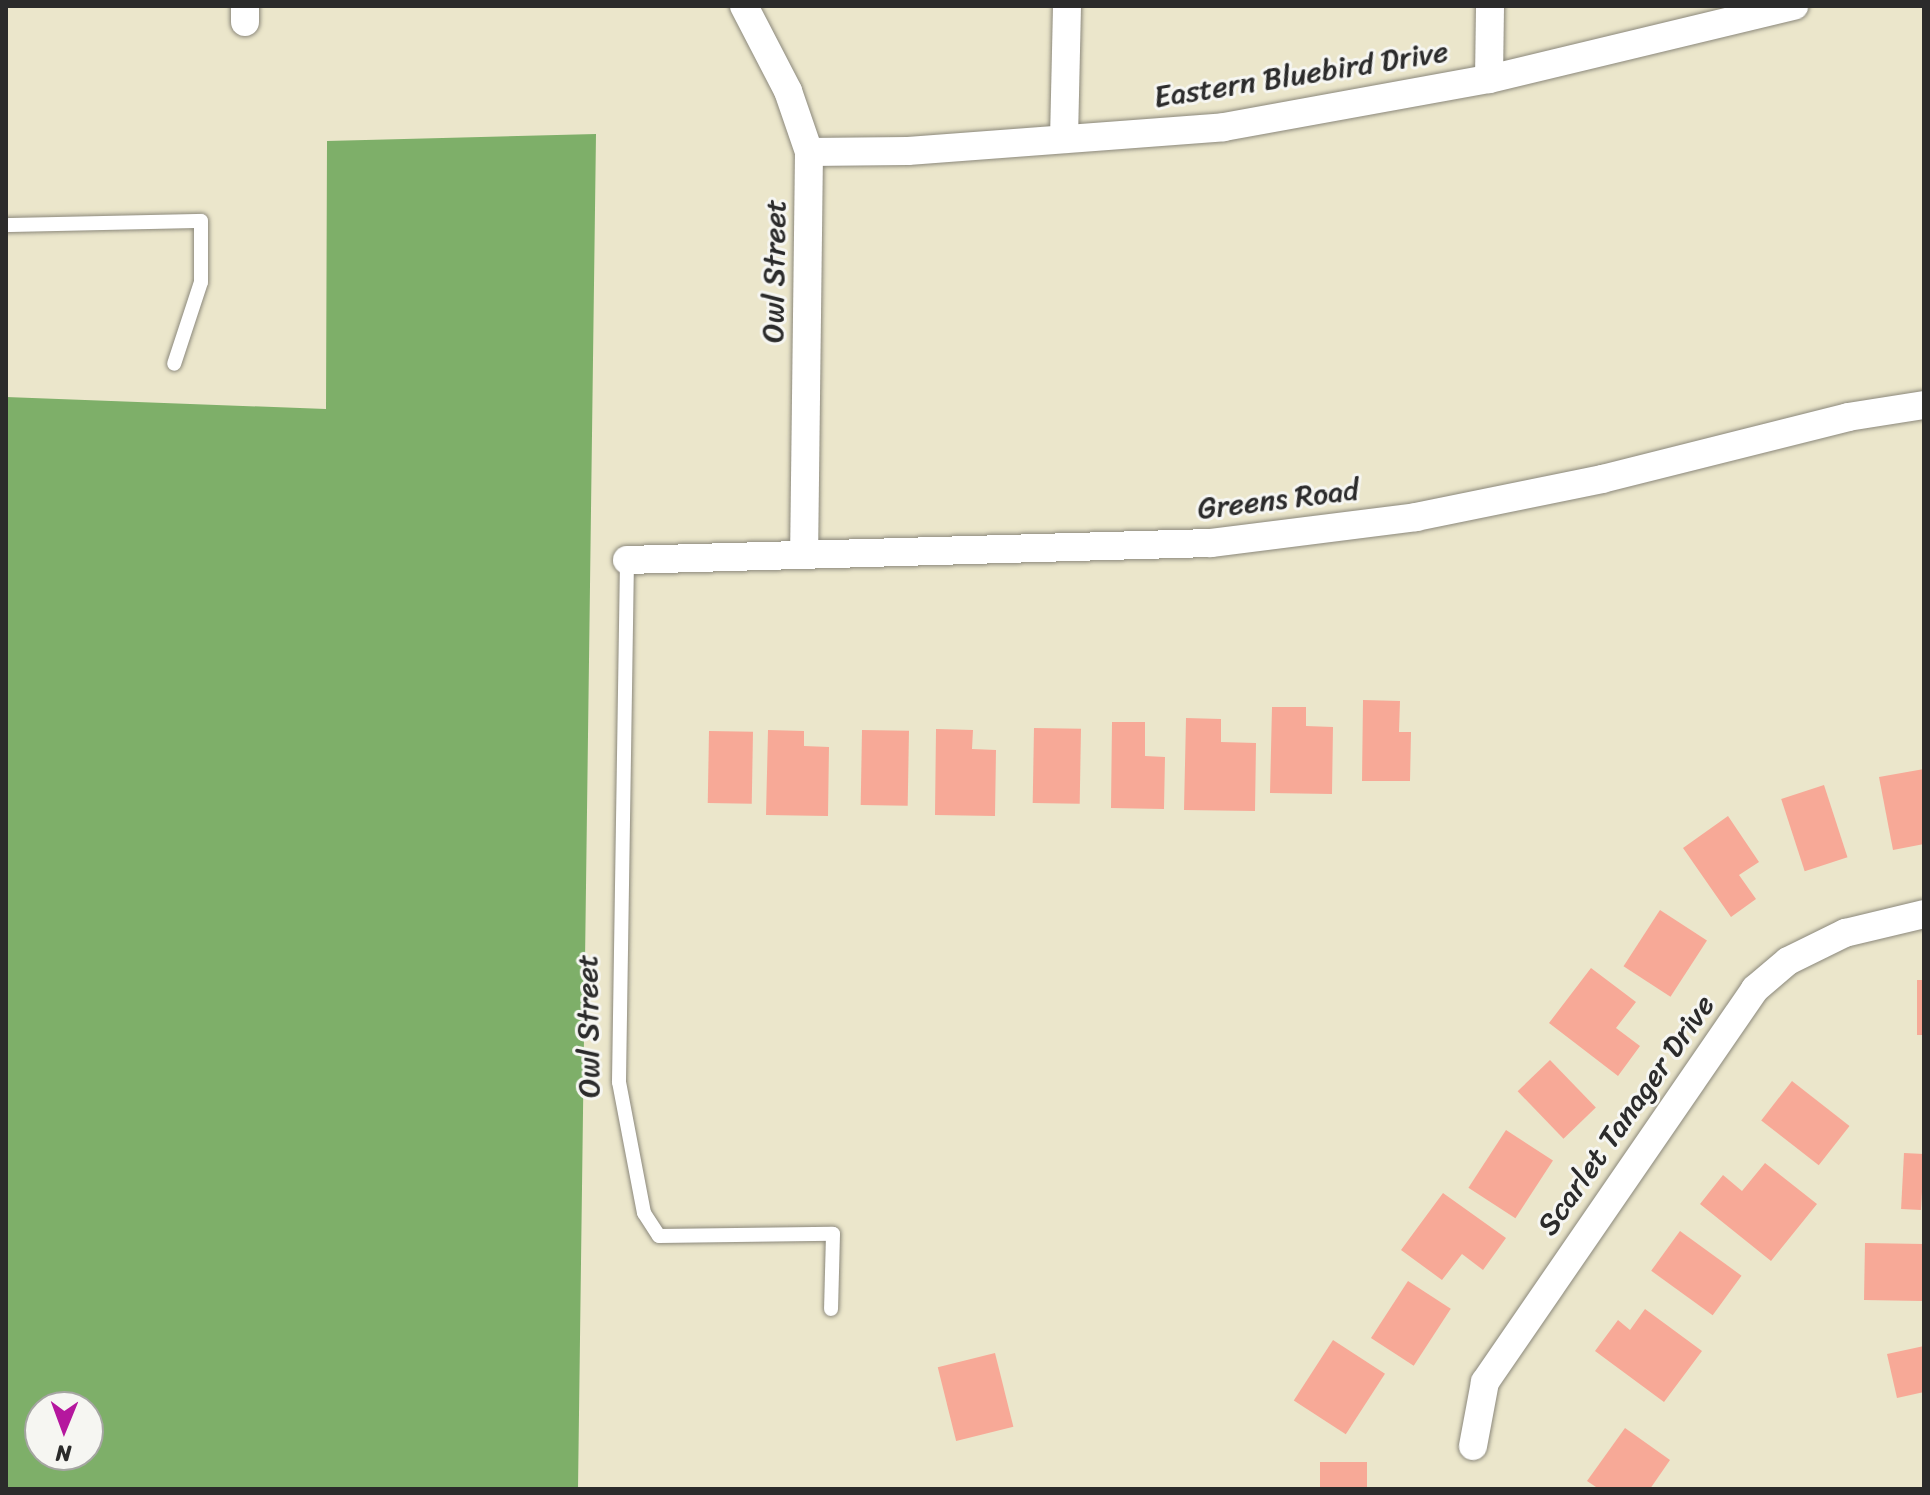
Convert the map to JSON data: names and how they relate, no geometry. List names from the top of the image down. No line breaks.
{"streets":{"street":["Eastern Bluebird Drive","Owl Street","Greens Road","Scarlet Tanager Drive"]},"crossings":[["Eastern Bluebird Drive","Owl Street"],["Owl Street","Greens Road"]],"north":"bottom"}
